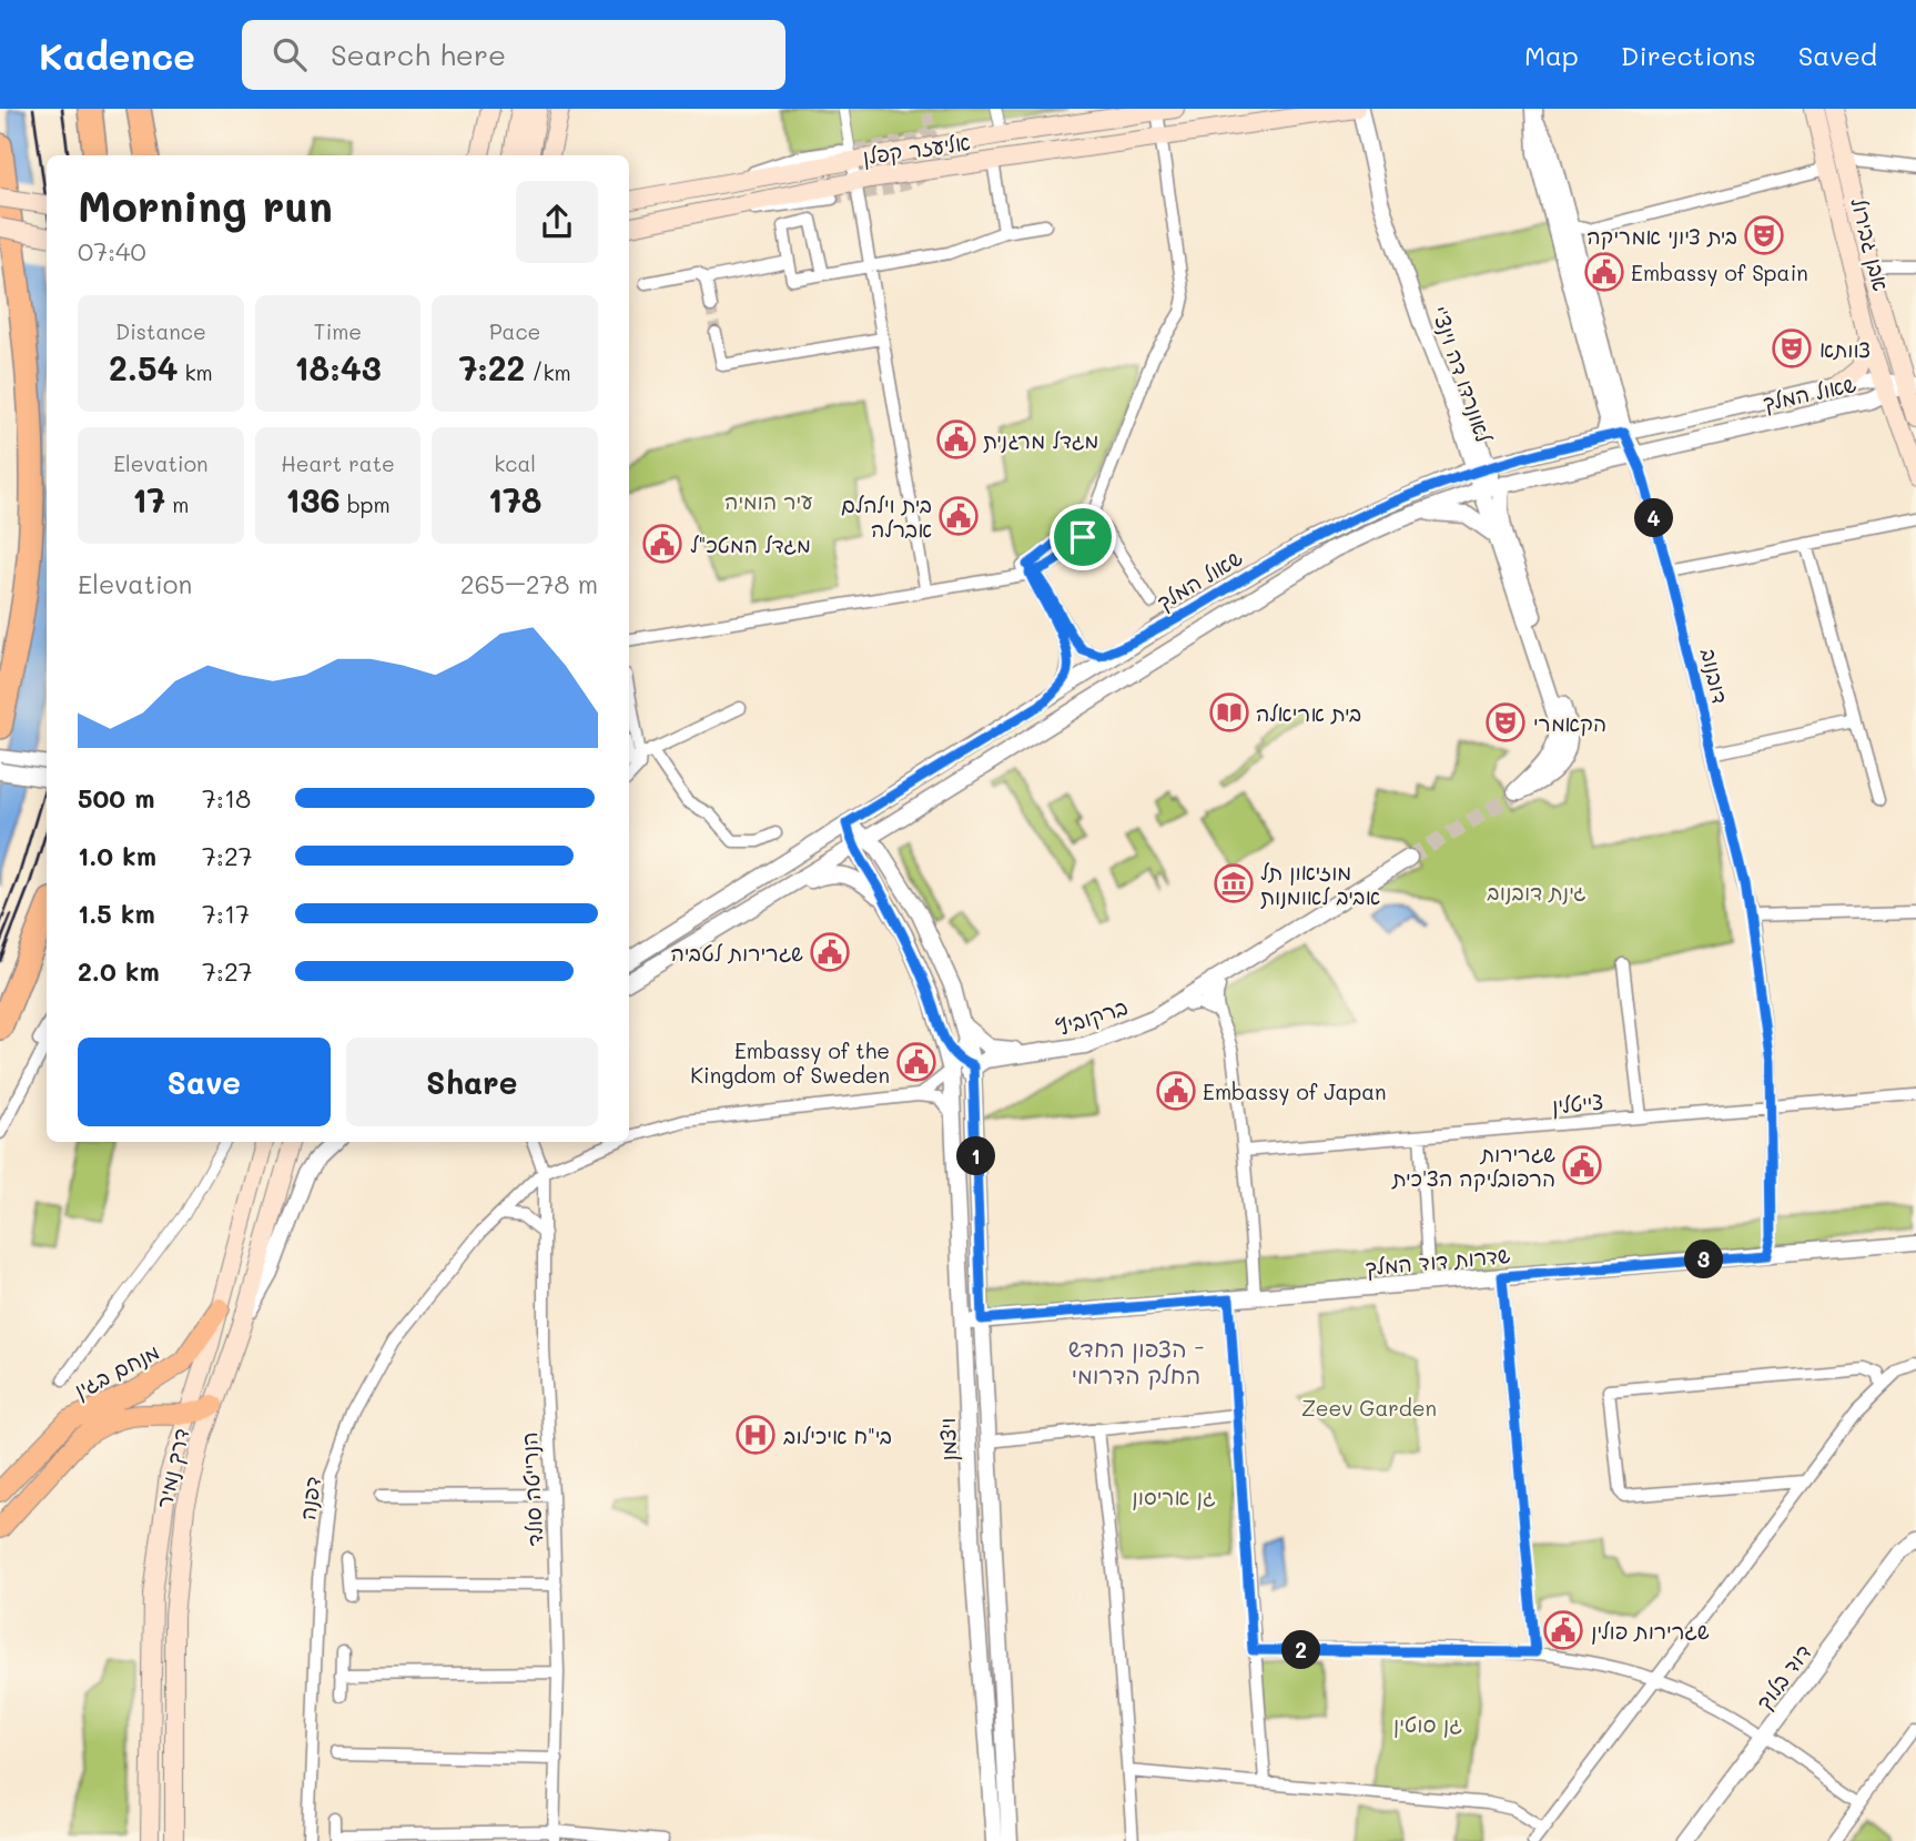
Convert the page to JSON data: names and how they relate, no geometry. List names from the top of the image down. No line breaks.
{"streets":{"main road":["אליעזר קפלן","אבן גבירול","מנחם בגין","דרך נמיר"],"street":["לאונרדו דה וינצ'י","שאול המלך","דובנוב","ברקוביץ","צייטלין","שדרות דוד המלך","ויצמן","הנרייטה סולד","דפנה","דוד בלוך"]},"crossings":[["אליעזר קפלן","לאונרדו דה וינצ'י"],["אבן גבירול","שאול המלך"],["לאונרדו דה וינצ'י","שאול המלך"],["שאול המלך","דובנוב"],["שאול המלך","ויצמן"],["דובנוב","צייטלין"],["דובנוב","שדרות דוד המלך"],["ברקוביץ","ויצמן"],["שדרות דוד המלך","ויצמן"],["מנחם בגין","דרך נמיר"],["הנרייטה סולד","דפנה"]],"districts":["הצפון החדש - החלק הדרומי"],"parks":["עיר הומיה","גינת דובנוב","Zeev Garden","גן אריסון","גן סוטין"],"places":{"theatre":["בית ציוני אמריקה","צוותא","הקאמרי"],"public building":["Embassy of Spain","מגדל מרגנית","בית וילהלם אברלה","מגדל המטכ\"ל","שגרירות לטביה","Embassy of the Kingdom of Sweden","Embassy of Japan","שגרירות הרפובליקה הצ'כית","שגרירות פולין"],"library":["בית אריאלה"],"museum":["מוזיאון תל אביב לאומנות"],"hospital":["בי\"ח איכילוב"]},"page":{"header":"Kadence","search":"Search here","nav":["Map","Directions","Saved"],"heading":["Morning run","07:40"],"stats":[["Distance","2.54 km"],["Time","18:43"],["Pace","7:22 /km"],["Elevation","17 m"],["Heart rate","136 bpm"],["kcal","178"]],"pins":["4","1","3","2"],"chart":["Elevation","265–278 m"],"list":[{"name":"500 m","note":"7:18"},{"name":"1.0 km","note":"7:27"},{"name":"1.5 km","note":"7:17"},{"name":"2.0 km","note":"7:27"}],"buttons":["Save","Share"]}}
